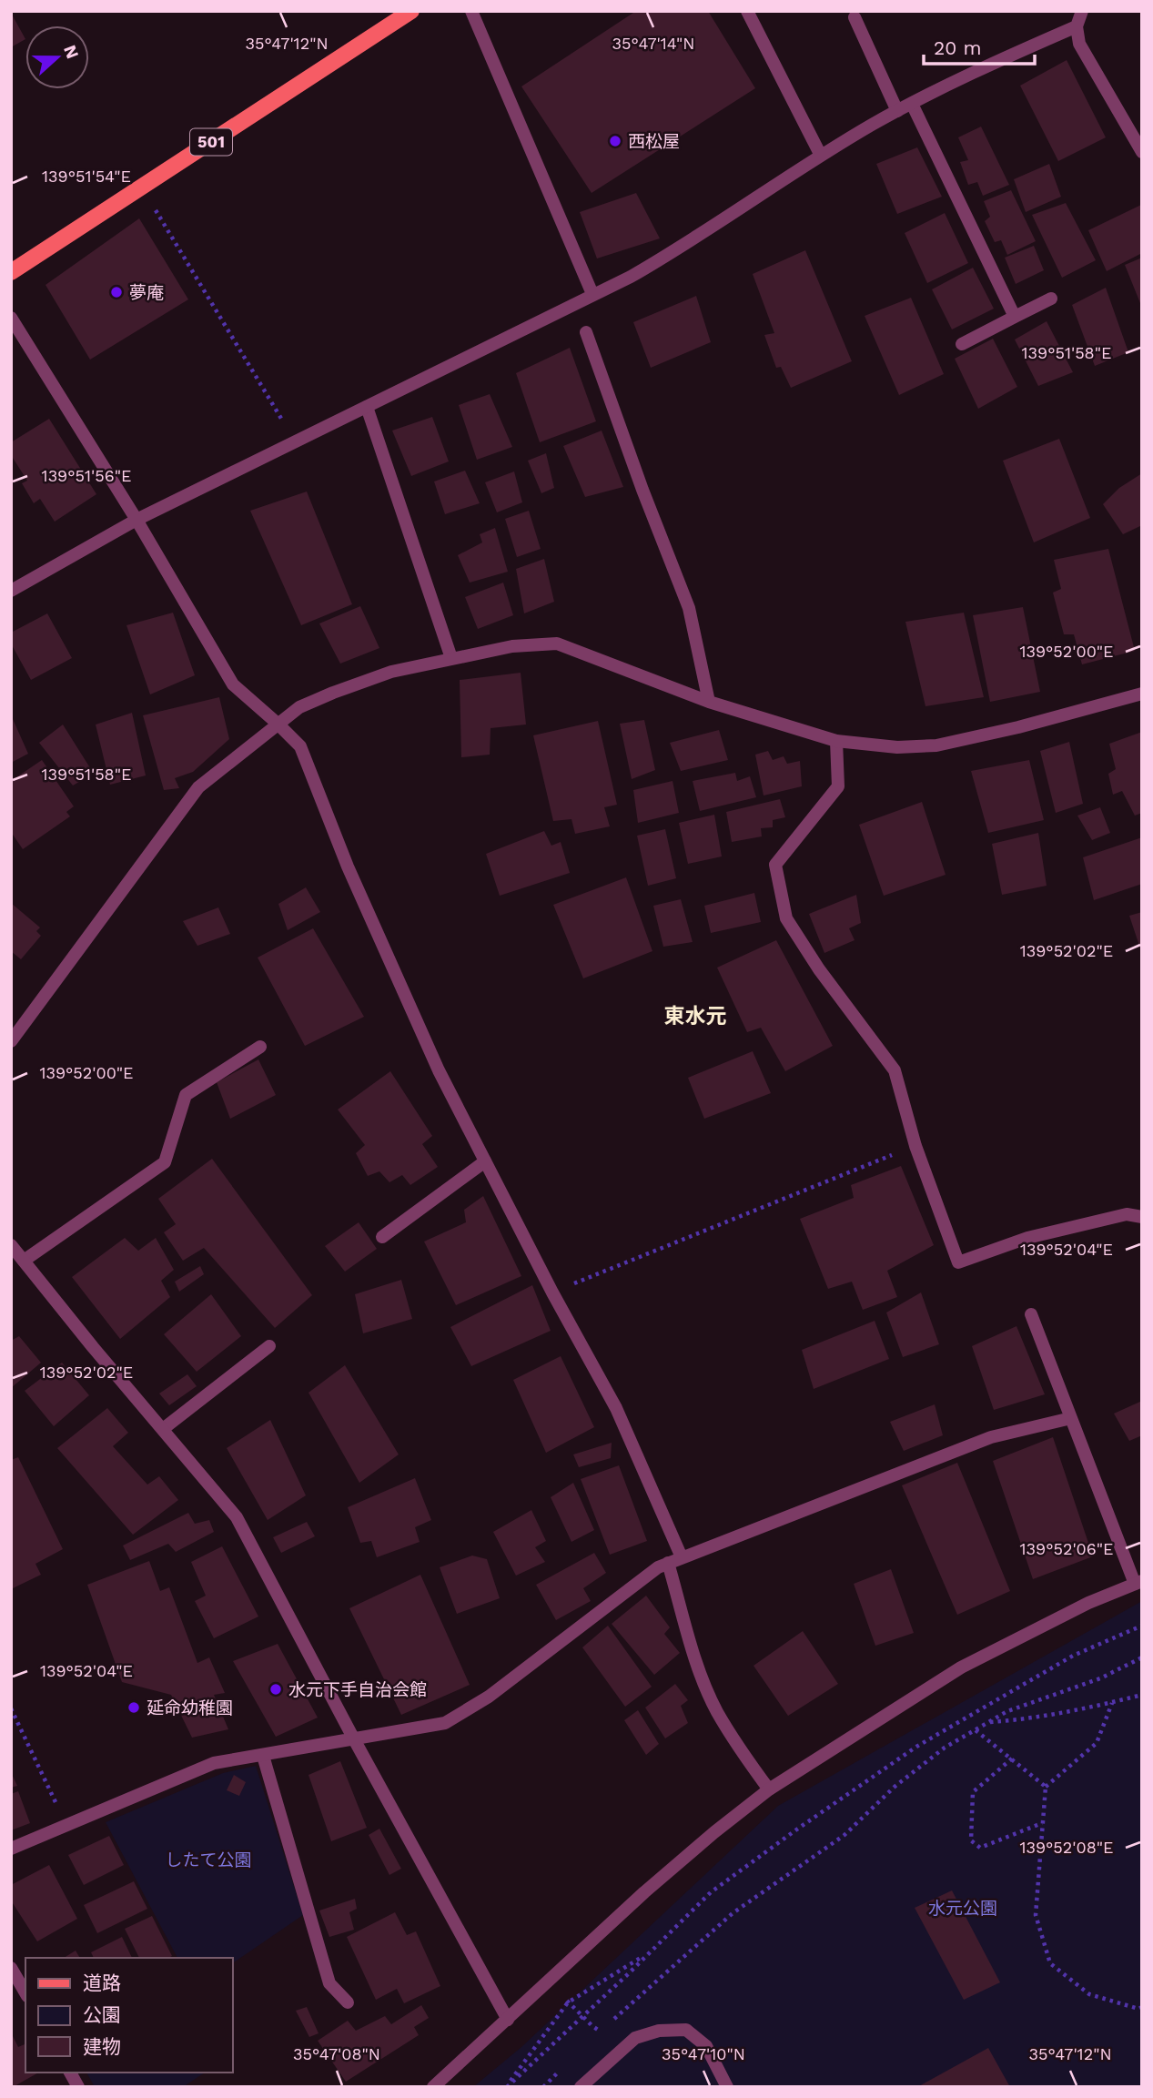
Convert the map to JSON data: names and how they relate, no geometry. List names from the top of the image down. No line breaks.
{"streets":{"main road":["501"]},"districts":["東水元"],"parks":["したて公園","水元公園"],"places":["西松屋","夢庵","水元下手自治会館","延命幼稚園"],"legend":["道路","公園","建物"],"scale_bar":"20 m","north":"right","coordinates":["35°47'12\"N","35°47'14\"N","139°51'54\"E","139°51'58\"E","139°51'56\"E","139°52'00\"E","139°52'02\"E","139°52'04\"E","139°52'06\"E","139°52'08\"E","35°47'08\"N","35°47'10\"N"]}
